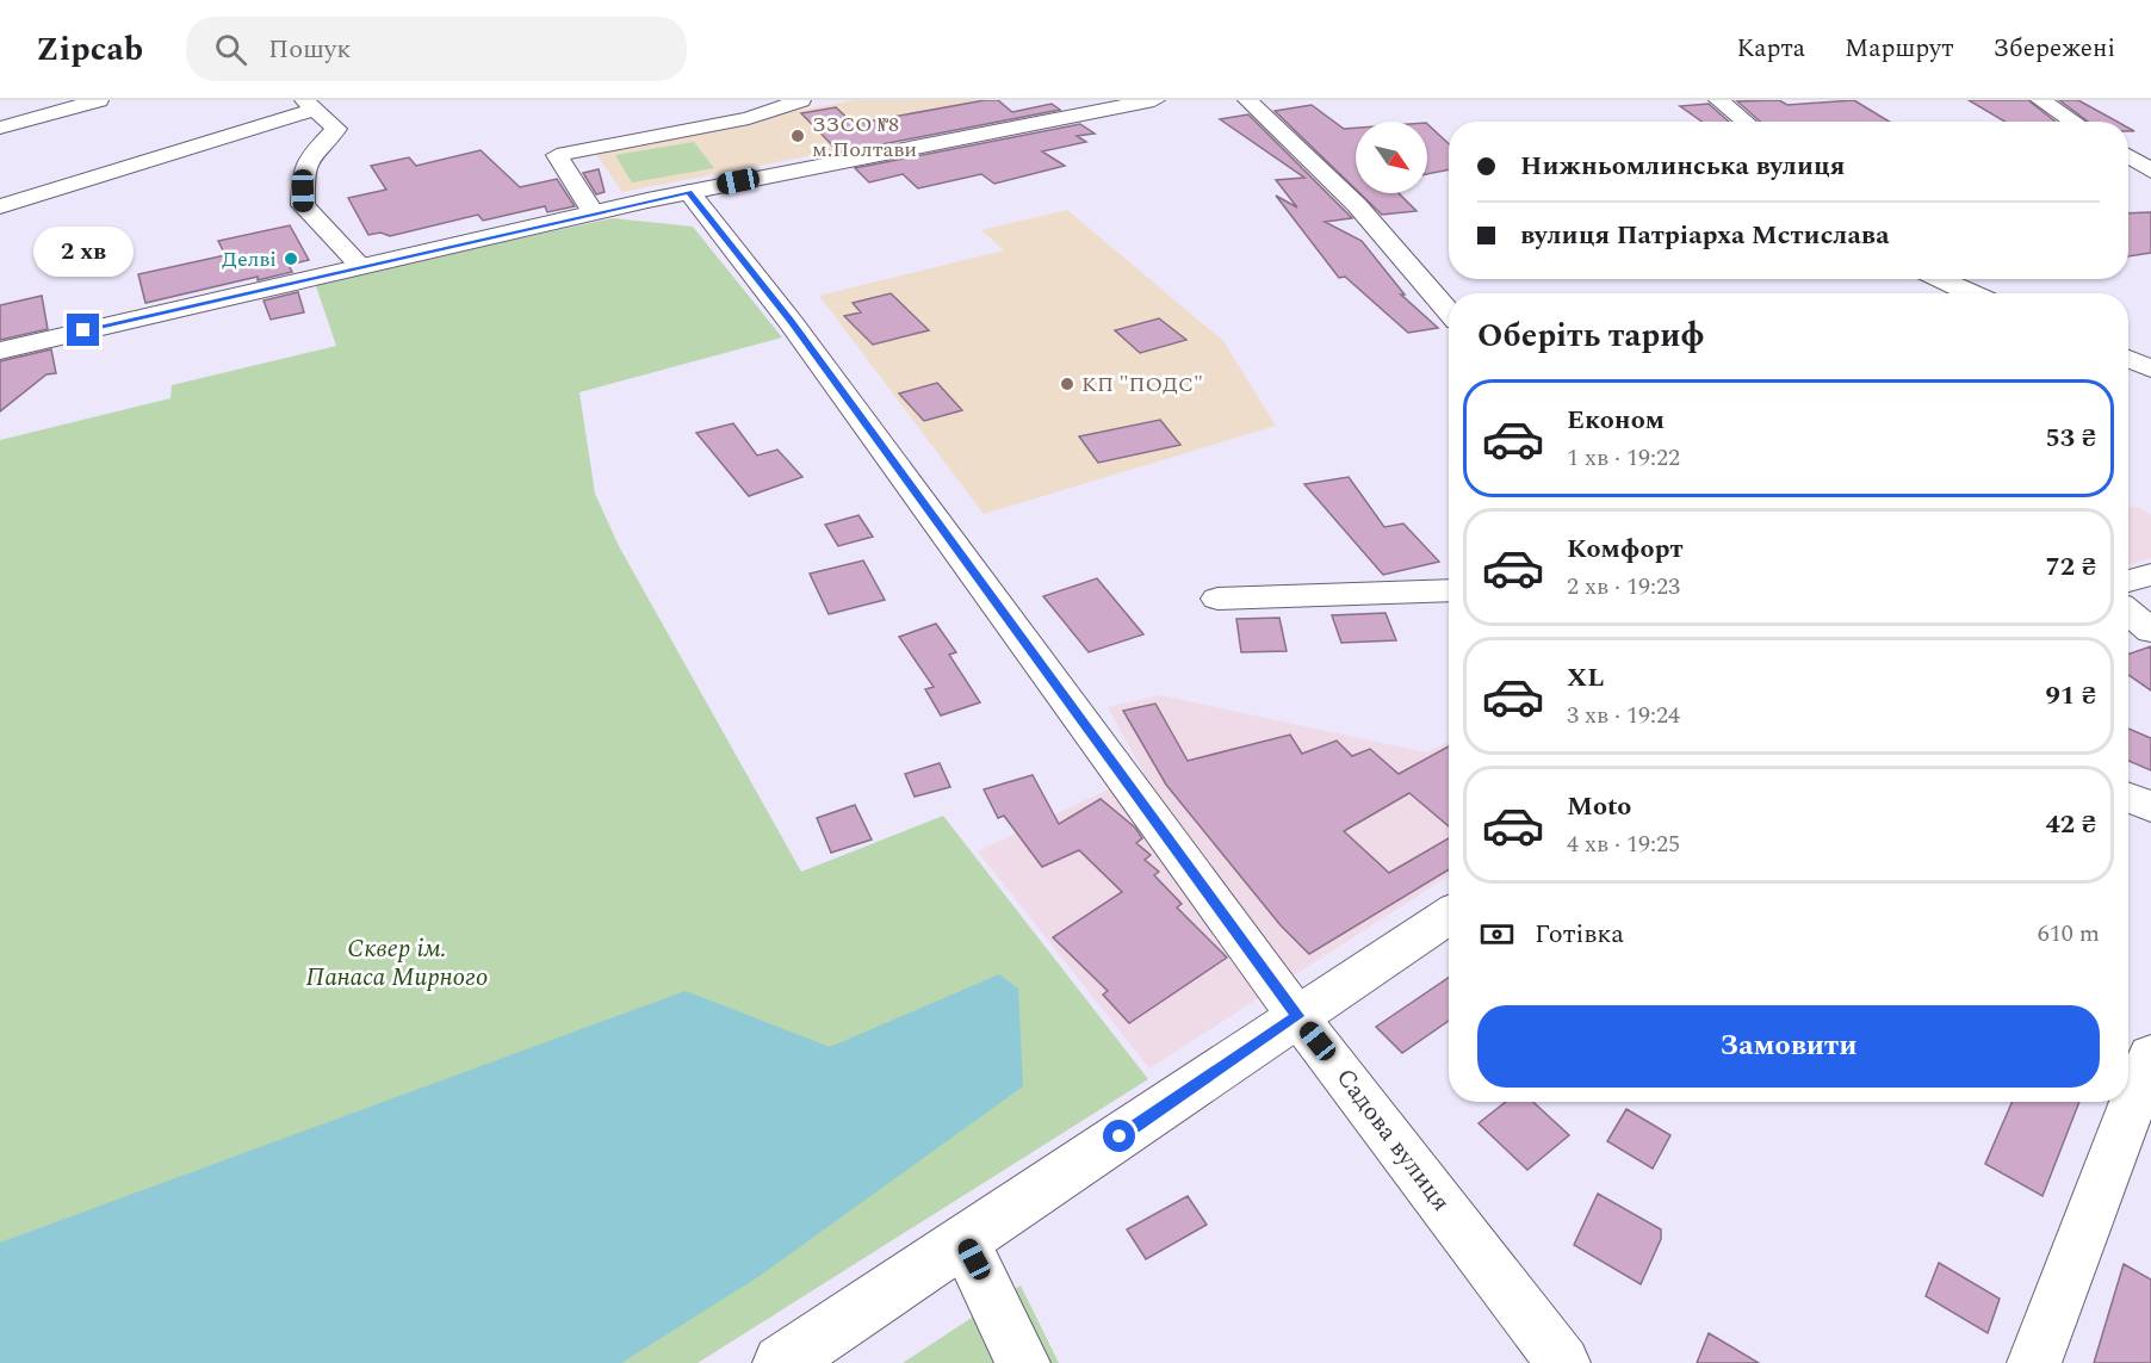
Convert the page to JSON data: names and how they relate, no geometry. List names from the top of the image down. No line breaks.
{"streets":{"street":["Садова вулиця"]},"parks":["Сквер ім. Панаса Мирного"],"places":["ЗЗСО №8 м.Полтави","Делві","КП \"ПОДС\""],"north":"bottom right","page":{"header":"Zipcab","search":"Пошук","nav":["Карта","Маршрут","Збережені"],"banner":["Нижньомлинська вулиця","вулиця Патріарха Мстислава"],"bubble":"2 хв","heading":"Оберіть тариф","list":[{"name":"Економ","note":"1 хв · 19:22","value":"53 ₴"},{"name":"Комфорт","note":"2 хв · 19:23","value":"72 ₴"},{"name":"XL","note":"3 хв · 19:24","value":"91 ₴"},{"name":"Moto","note":"4 хв · 19:25","value":"42 ₴"}],"pay":["Готівка","610 m"],"buttons":"Замовити"}}
